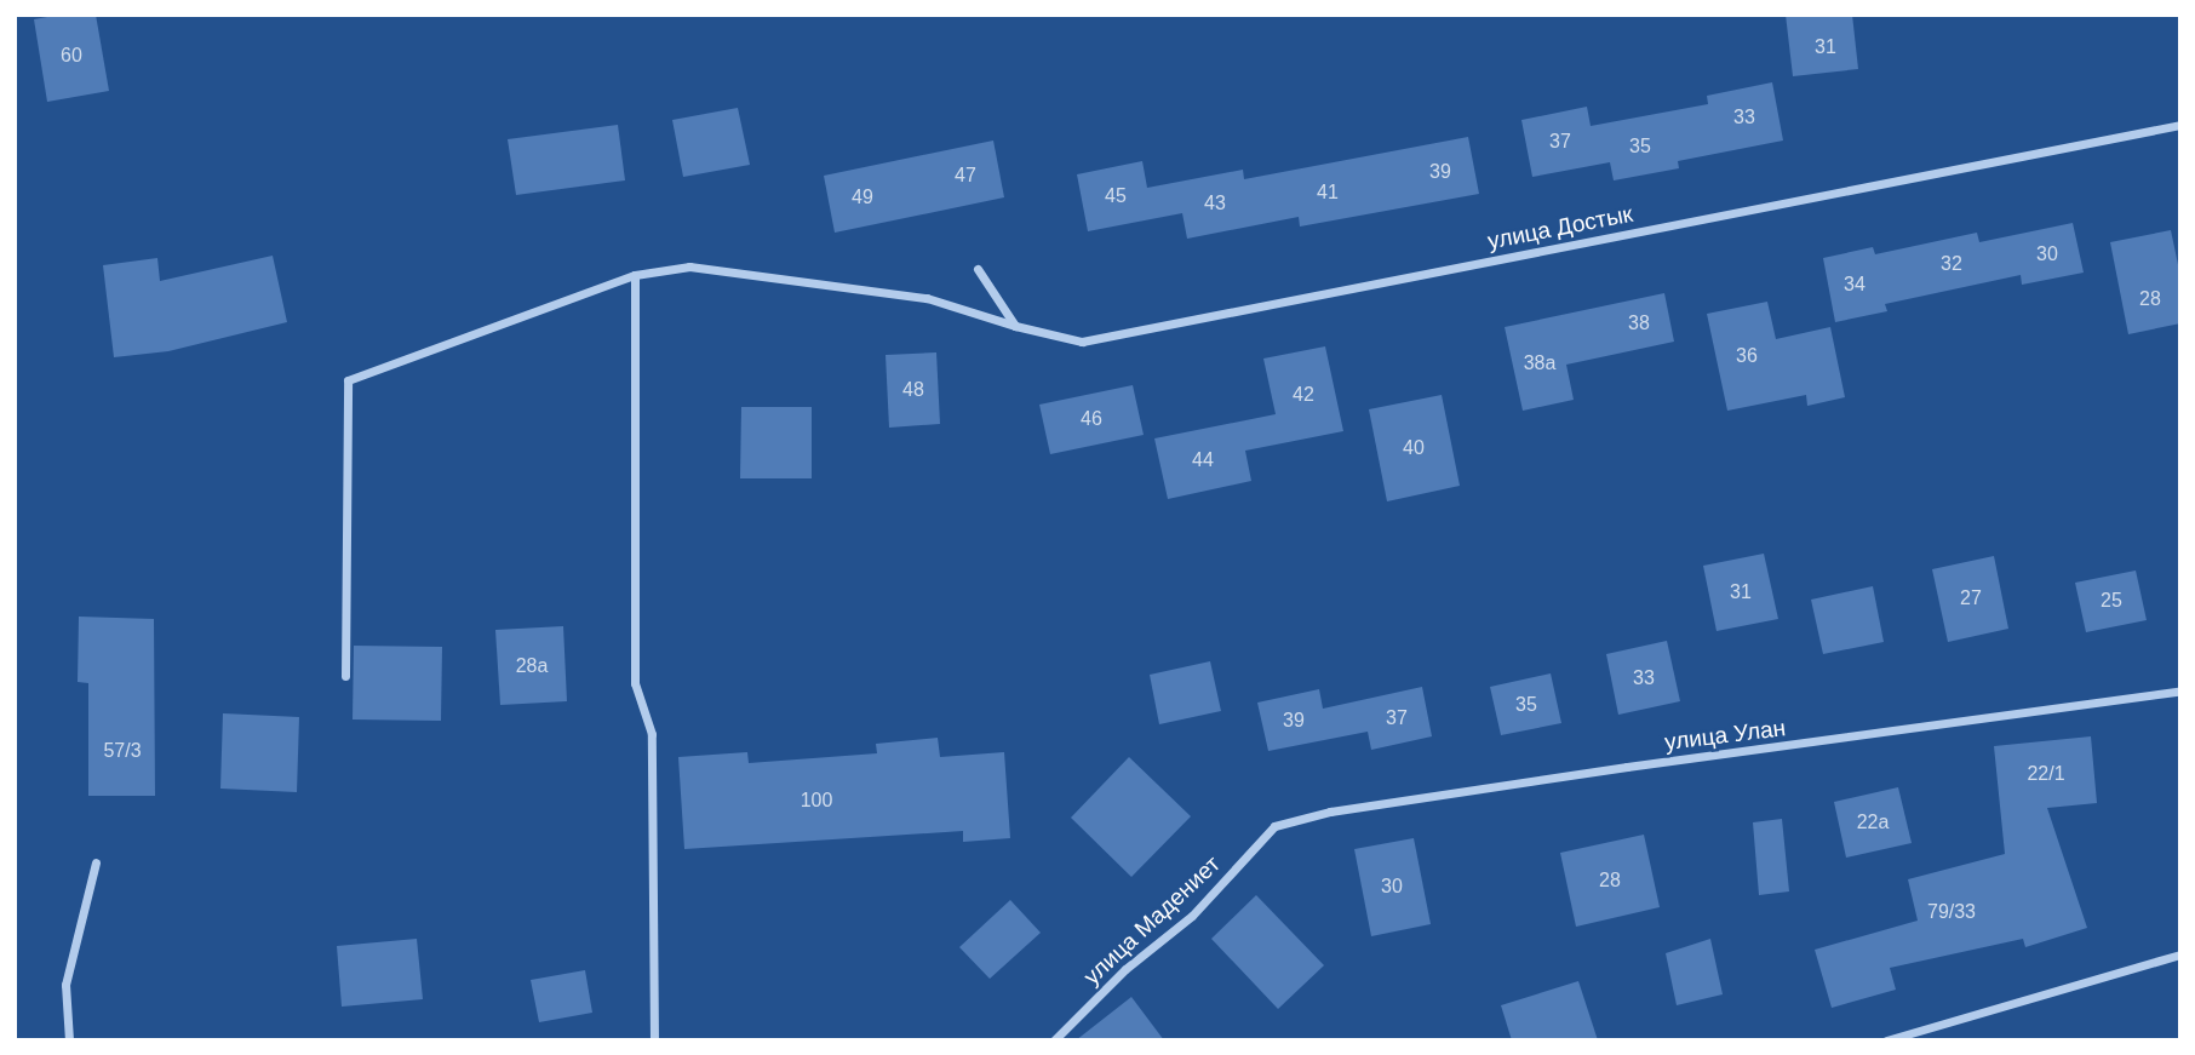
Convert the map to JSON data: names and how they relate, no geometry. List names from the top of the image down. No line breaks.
{"streets":{"street":["улица Достык","улица Улан","улица Мадениет"]},"crossings":[["улица Улан","улица Мадениет"]],"house_numbers":["31","60","33","37","35","39","47","41","45","49","43","30","32","34","28","38","36","38а","48","42","46","40","44","31","27","25","28а","33","35","37","39","57/3","22/1","100","22а","28","30","79/33"]}
